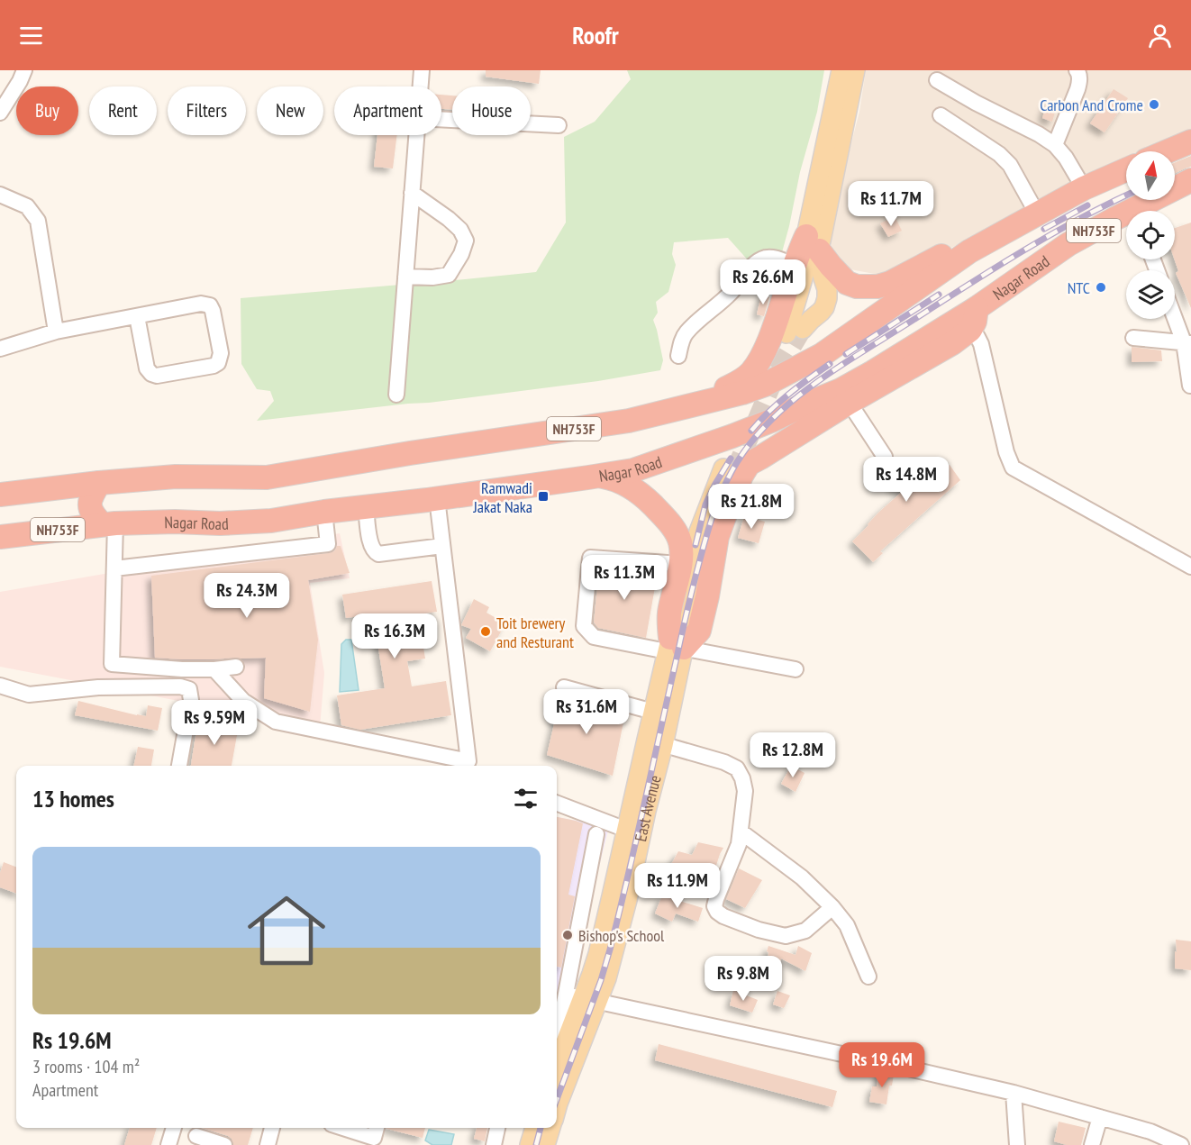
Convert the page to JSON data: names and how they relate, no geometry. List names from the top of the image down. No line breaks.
{"streets":{"highway":["NH753F","Nagar Road"],"main road":["East Avenue"]},"places":{"other":["Carbon And Crome","NTC","Toit brewery and Resturant","Bishop's School"],"transit":["Ramwadi Jakat Naka"]},"north":"top","page":{"header":"Roofr","chip":["Buy","Rent","Filters","New","Apartment","House"],"price":["Rs 11.7M","Rs 26.6M","Rs 14.8M","Rs 21.8M","Rs 11.3M","Rs 24.3M","Rs 16.3M","Rs 31.6M","Rs 9.59M","Rs 12.8M","Rs 11.9M","Rs 9.8M","Rs 19.6M"],"heading":"13 homes","list":[{"name":"Rs 19.6M","note":"3 rooms · 104 m² · Apartment"}]}}
